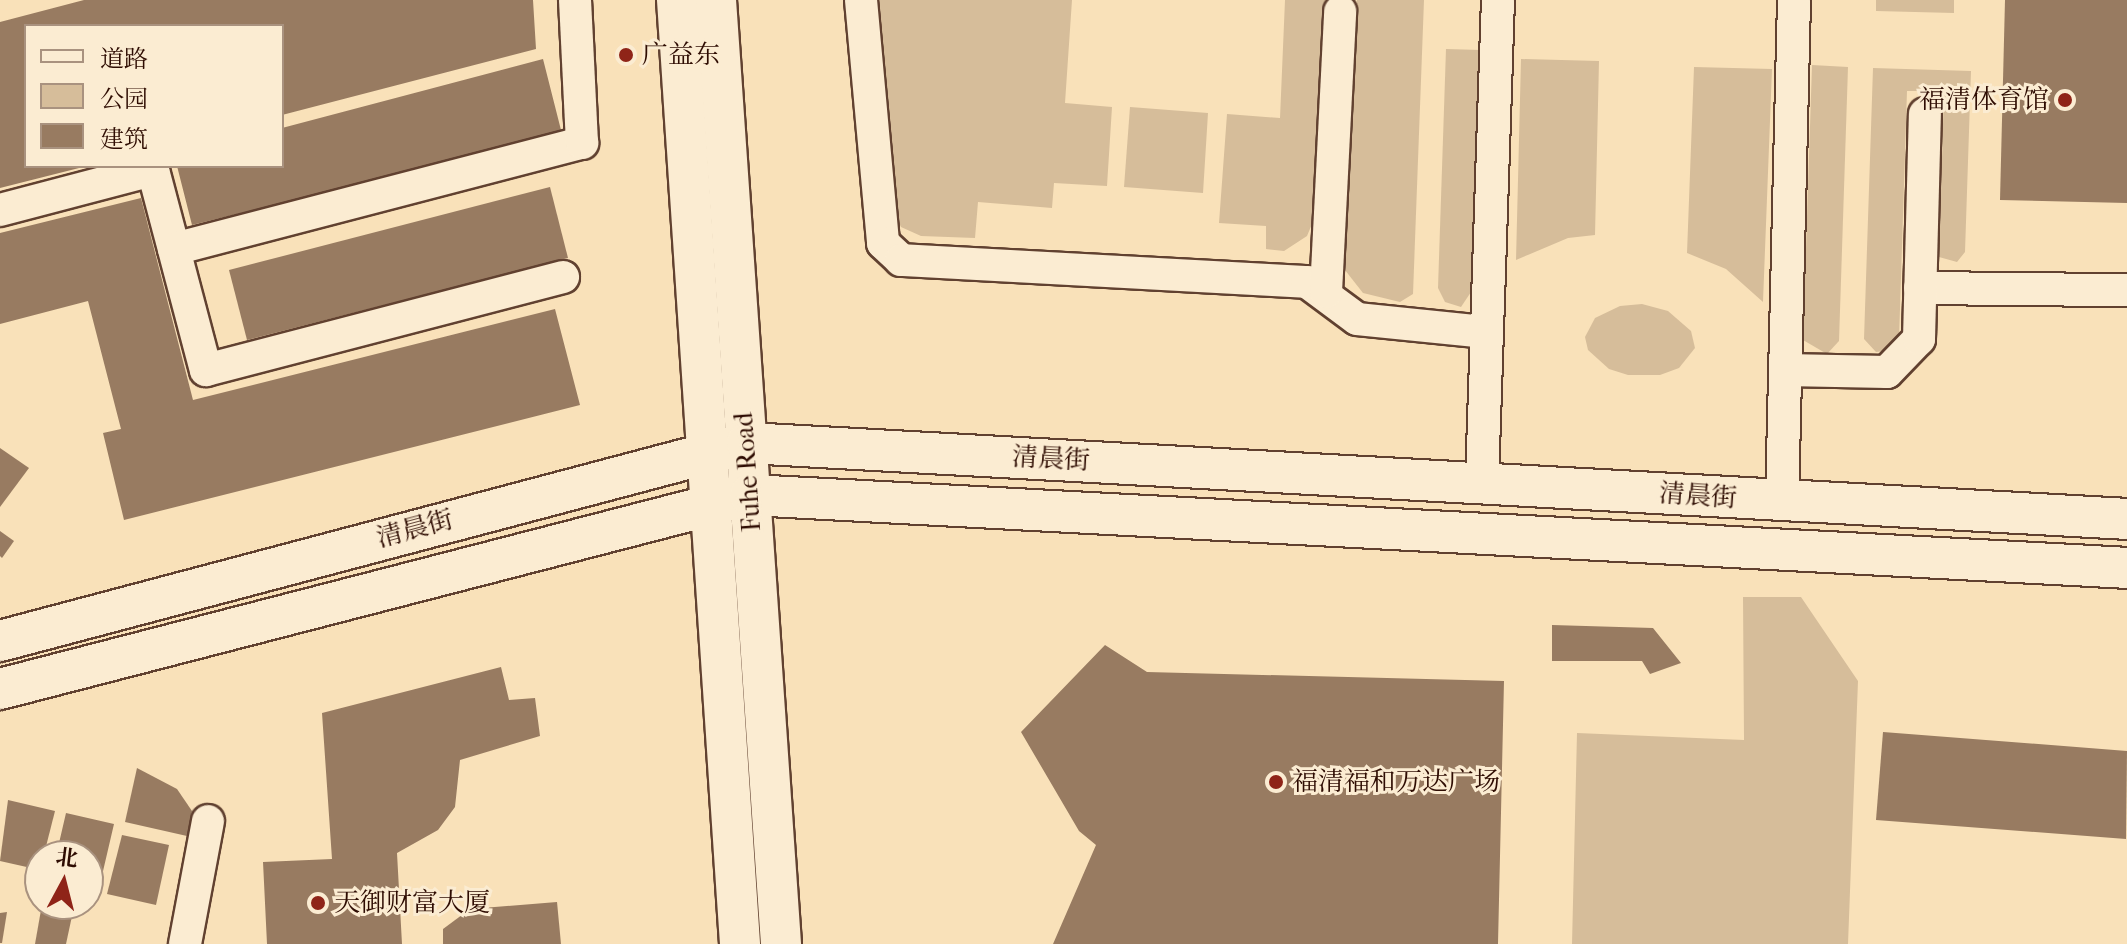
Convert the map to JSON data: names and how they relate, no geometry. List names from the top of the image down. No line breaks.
{"streets":{"street":["清晨街","Fuhe Road"]},"crossings":[["清晨街","Fuhe Road"]],"places":["广益东","福清体育馆","福清福和万达广场","天御财富大厦"],"legend":["道路","公园","建筑"],"north":"top"}
